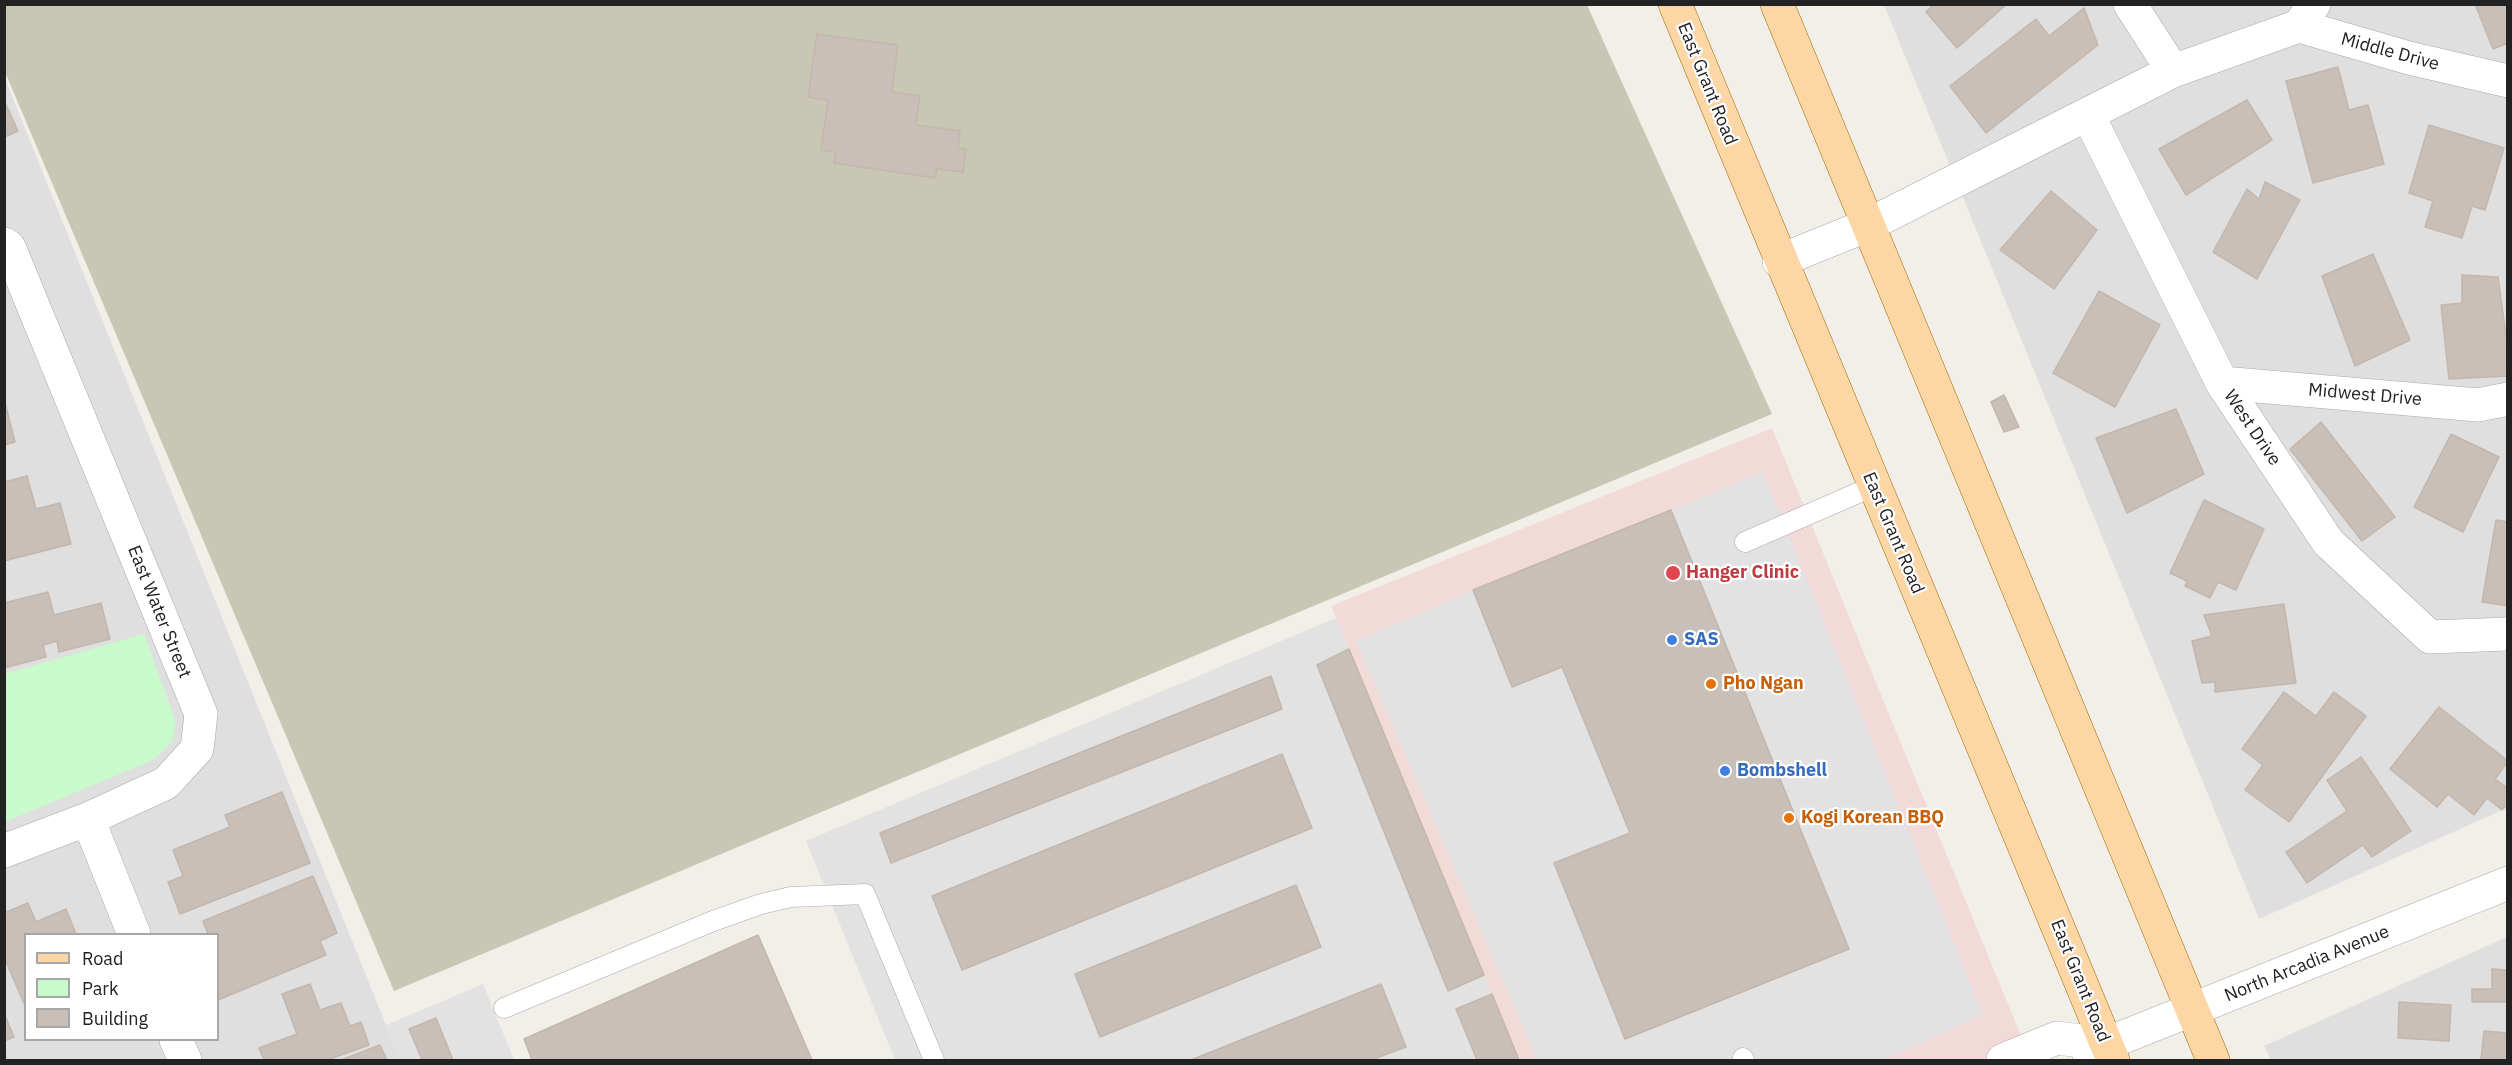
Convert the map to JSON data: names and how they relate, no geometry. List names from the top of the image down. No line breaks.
{"streets":{"main road":["East Grant Road"],"street":["Middle Drive","Midwest Drive","West Drive","East Water Street","North Arcadia Avenue"]},"crossings":[["East Grant Road","North Arcadia Avenue"],["Midwest Drive","West Drive"]],"places":["Hanger Clinic","SAS","Pho Ngan","Bombshell","Kogi Korean BBQ"],"legend":["Road","Park","Building"]}
